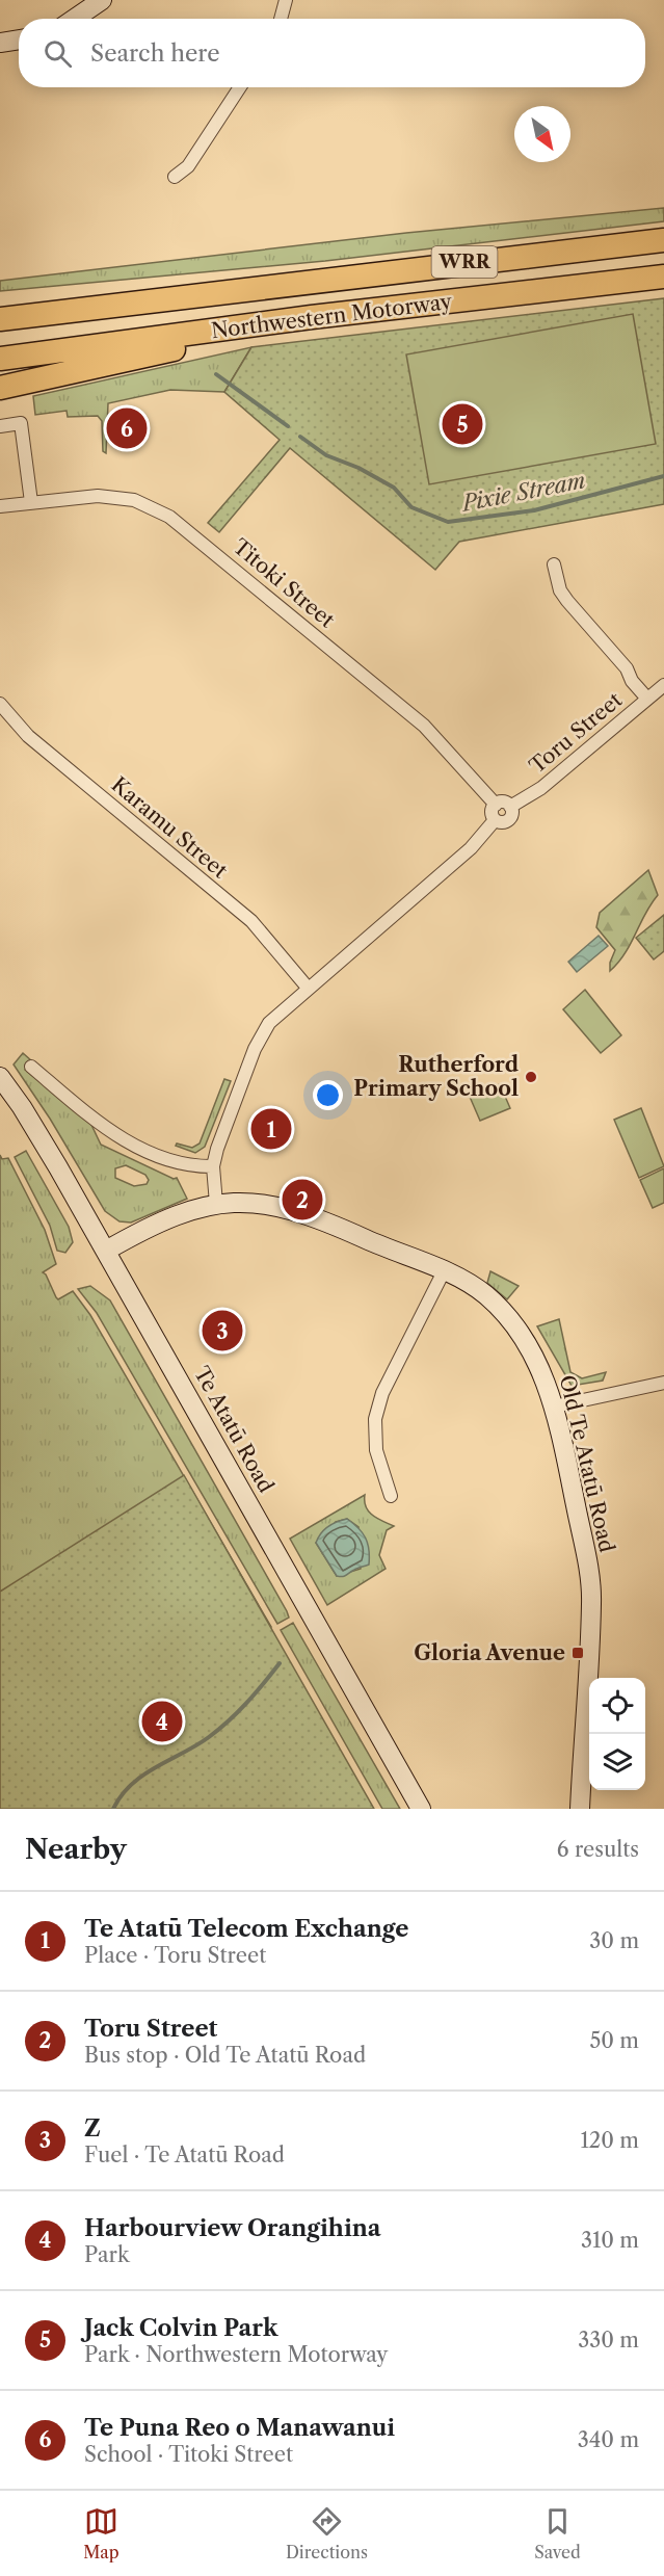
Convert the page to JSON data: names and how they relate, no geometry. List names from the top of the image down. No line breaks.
{"streets":{"highway":["WRR","Northwestern Motorway"],"street":["Titoki Street","Toru Street","Karamu Street","Te Atatū Road","Old Te Atatū Road"]},"crossings":[["Titoki Street","Toru Street"],["Te Atatū Road","Old Te Atatū Road"]],"water":["Pixie Stream"],"places":{"other":["Rutherford Primary School"],"transit":["Gloria Avenue"]},"north":"bottom right","page":{"search":"Search here","pins":["5","6","1","2","3","4"],"heading":["Nearby","6 results"],"list":[{"mark":"1","name":"Te Atatū Telecom Exchange","note":"Place · Toru Street","value":"30 m"},{"mark":"2","name":"Toru Street","note":"Bus stop · Old Te Atatū Road","value":"50 m"},{"mark":"3","name":"Z","note":"Fuel · Te Atatū Road","value":"120 m"},{"mark":"4","name":"Harbourview Orangihina","note":"Park","value":"310 m"},{"mark":"5","name":"Jack Colvin Park","note":"Park · Northwestern Motorway","value":"330 m"},{"mark":"6","name":"Te Puna Reo o Manawanui","note":"School · Titoki Street","value":"340 m"}],"nav":["Map","Directions","Saved"]}}
